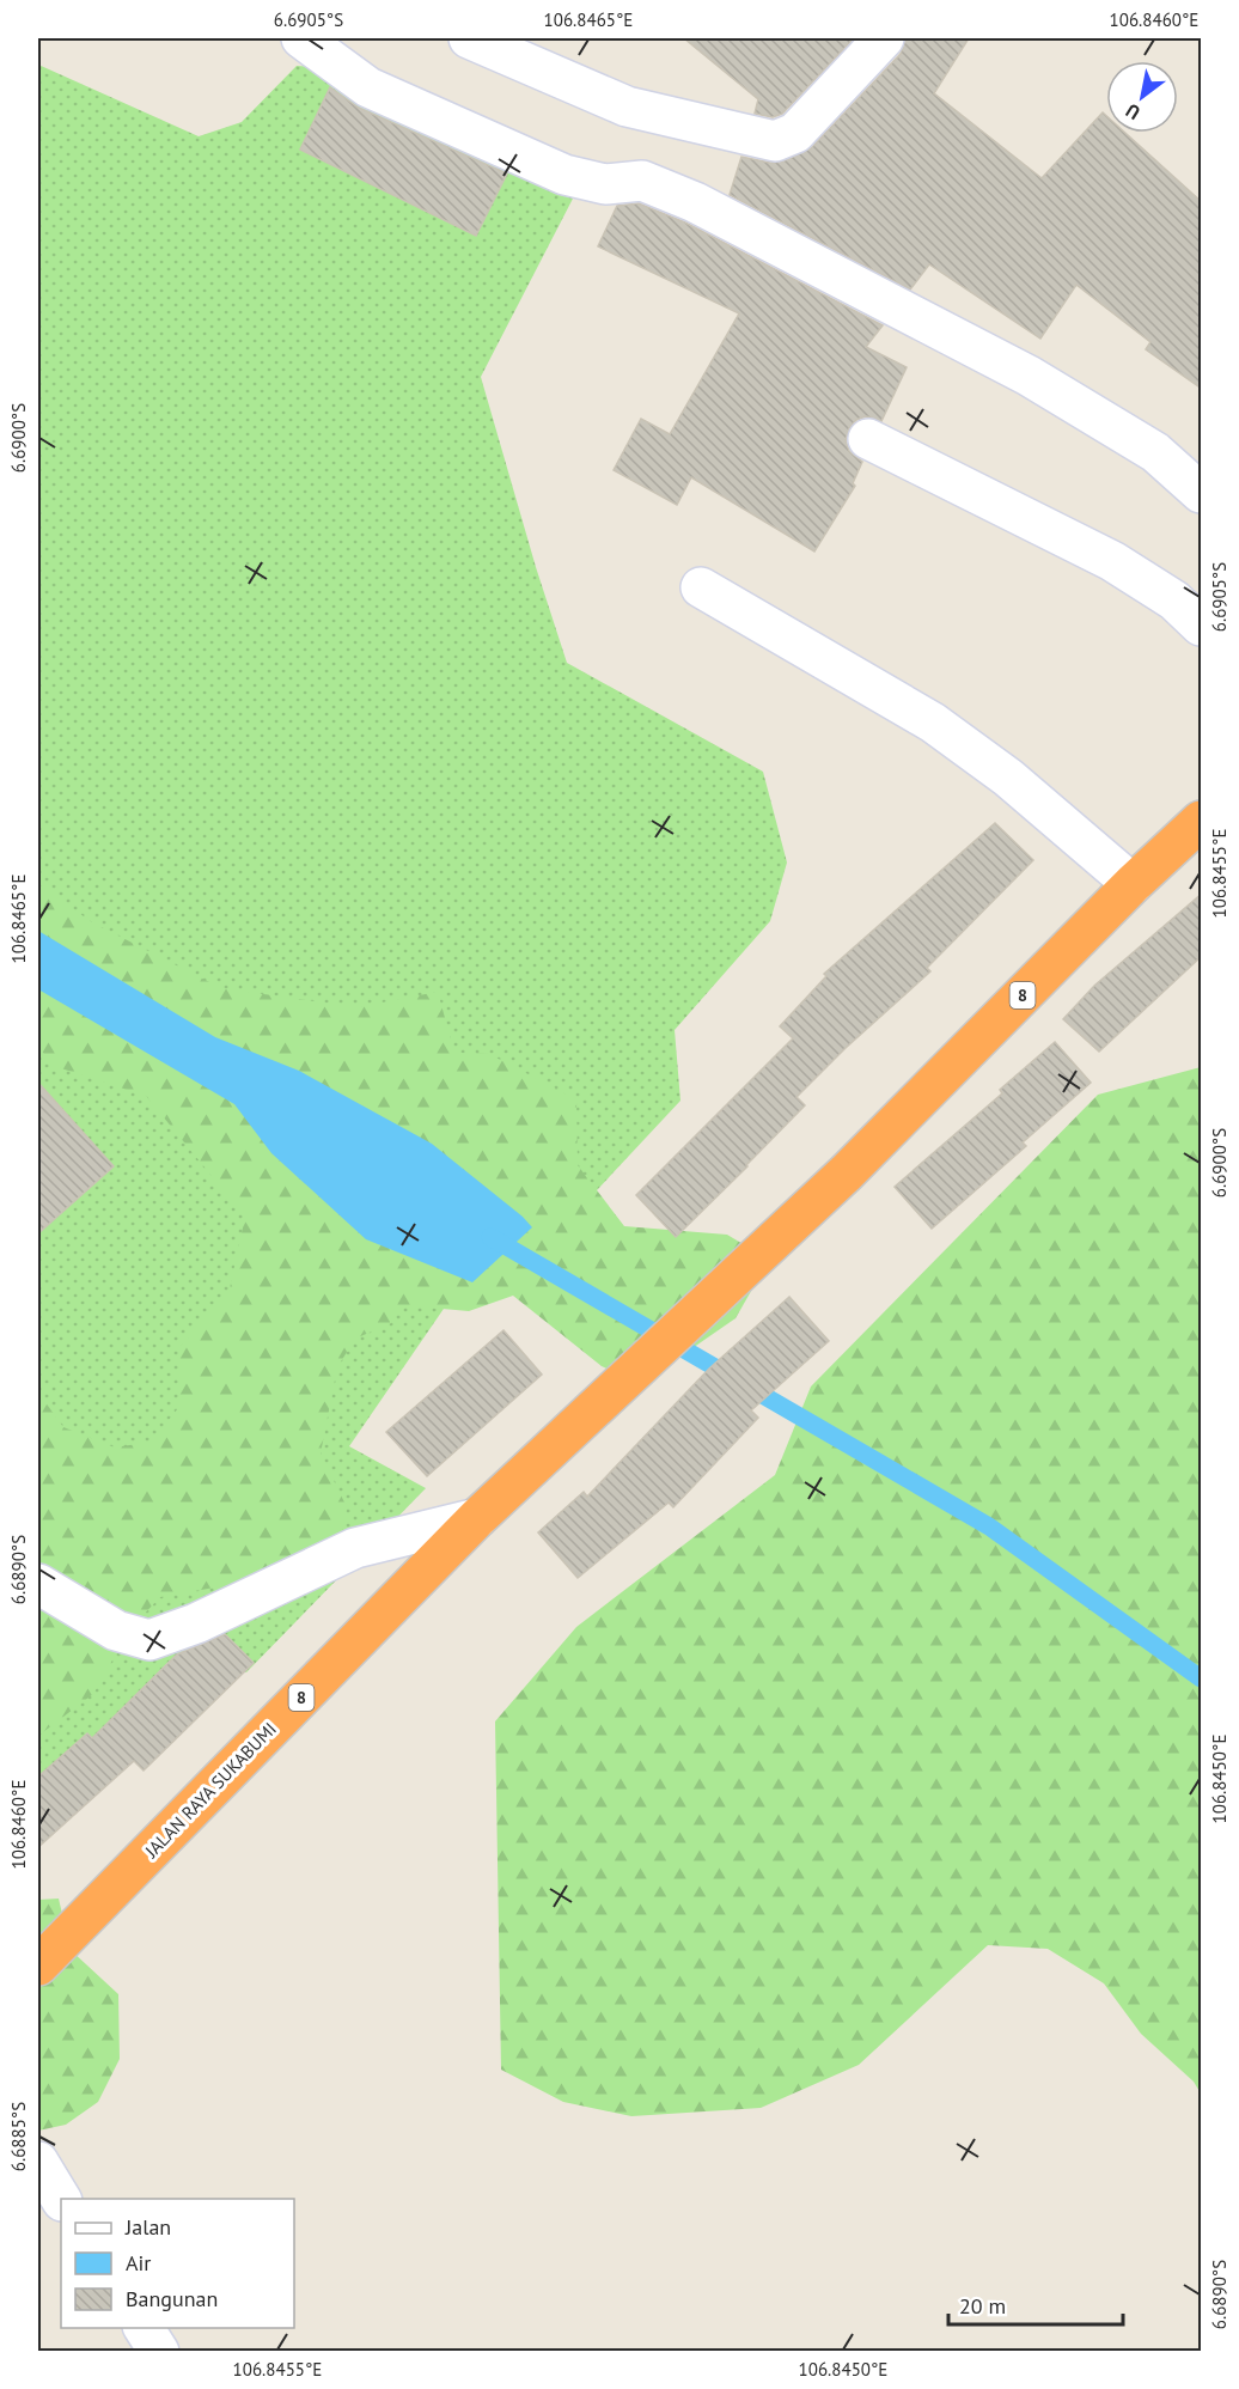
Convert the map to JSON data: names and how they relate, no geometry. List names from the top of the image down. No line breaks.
{"streets":{"highway":["8","JALAN RAYA SUKABUMI"]},"crossings":[["8","JALAN RAYA SUKABUMI"]],"legend":["Jalan","Air","Bangunan"],"scale_bar":"20 m","north":"bottom left","coordinates":["6.6905°S","106.8465°E","106.8460°E","6.6900°S","106.8455°E","6.6890°S","106.8450°E","6.6885°S"]}
